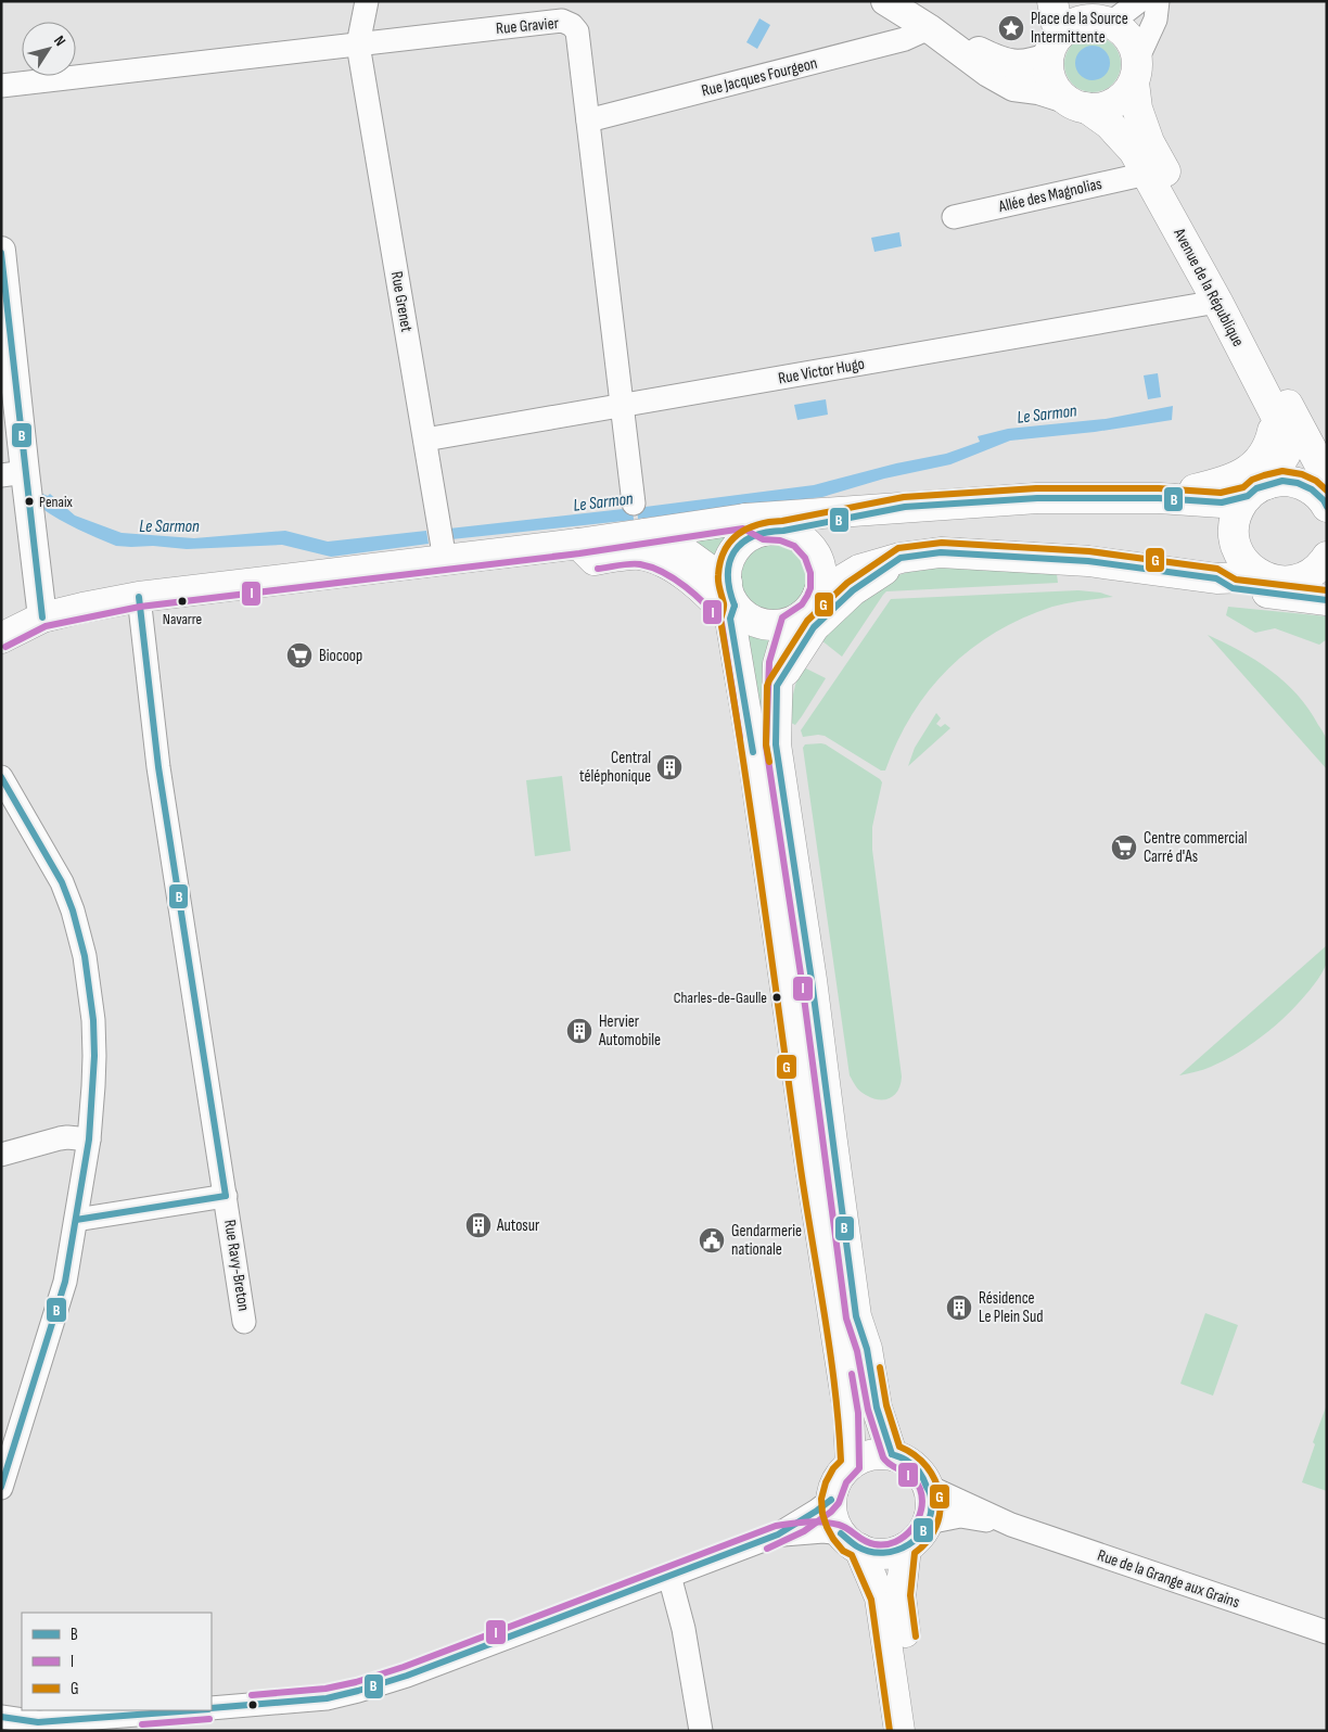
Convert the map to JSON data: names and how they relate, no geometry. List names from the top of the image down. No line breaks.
{"streets":{"main road":["Avenue de la République"],"street":["Rue Gravier","Rue Jacques Fourgeon","Allée des Magnolias","Rue Grenet","Rue Victor Hugo","Rue Ravy-Breton","Rue de la Grange aux Grains"]},"crossings":[["Rue Gravier","Rue Jacques Fourgeon"],["Rue Gravier","Rue Grenet"],["Rue Gravier","Rue Victor Hugo"],["Allée des Magnolias","Avenue de la République"],["Avenue de la République","Rue Victor Hugo"],["Rue Grenet","Rue Victor Hugo"]],"water":["Le Sarmon"],"places":{"place":["Place de la Source Intermittente"],"other":["Penaix","Navarre","Charles-de-Gaulle"],"supermarket":["Biocoop","Centre commercial Carré d'As"],"building":["Central téléphonique","Hervier Automobile","Autosur","Résidence Le Plein Sud"],"public building":["Gendarmerie nationale"]},"lines":["transit line B","transit line G","transit line I"],"legend":["B","I","G"],"north":"top right"}
